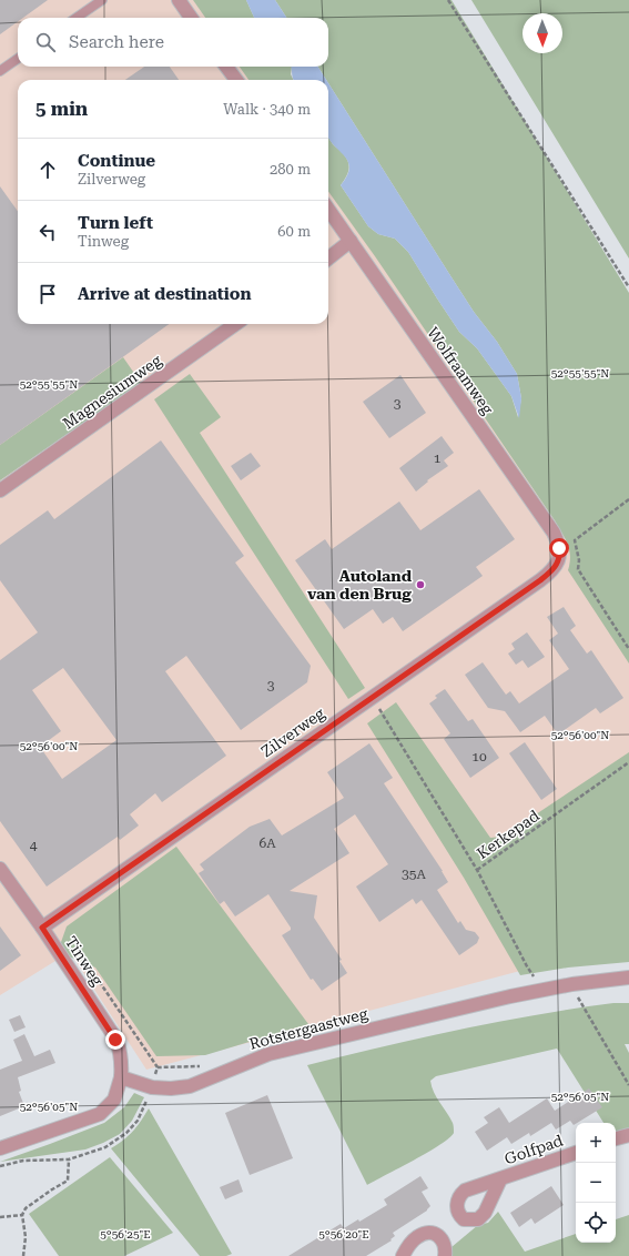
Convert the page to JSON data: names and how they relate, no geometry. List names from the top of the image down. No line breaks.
{"streets":{"street":["Wolfraamweg","Magnesiumweg","Zilverweg","Tinweg","Rotstergaastweg","Golfpad"],"path":["Kerkepad"]},"crossings":[["Wolfraamweg","Zilverweg"],["Zilverweg","Tinweg"],["Tinweg","Rotstergaastweg"]],"places":["Autoland van den Brug"],"house_numbers":["3","1","3","10","6A","4","35A"],"north":"bottom","page":{"search":"Search here","heading":["5 min","Walk · 340 m"],"list":[["Continue","Zilverweg","280 m"],["Turn left","Tinweg","60 m"],"Arrive at destination"],"map_buttons":["+","−"]},"coordinates":["52°55'55\"N","52°56'00\"N","52°56'05\"N","5°56'25\"E","5°56'20\"E"]}
